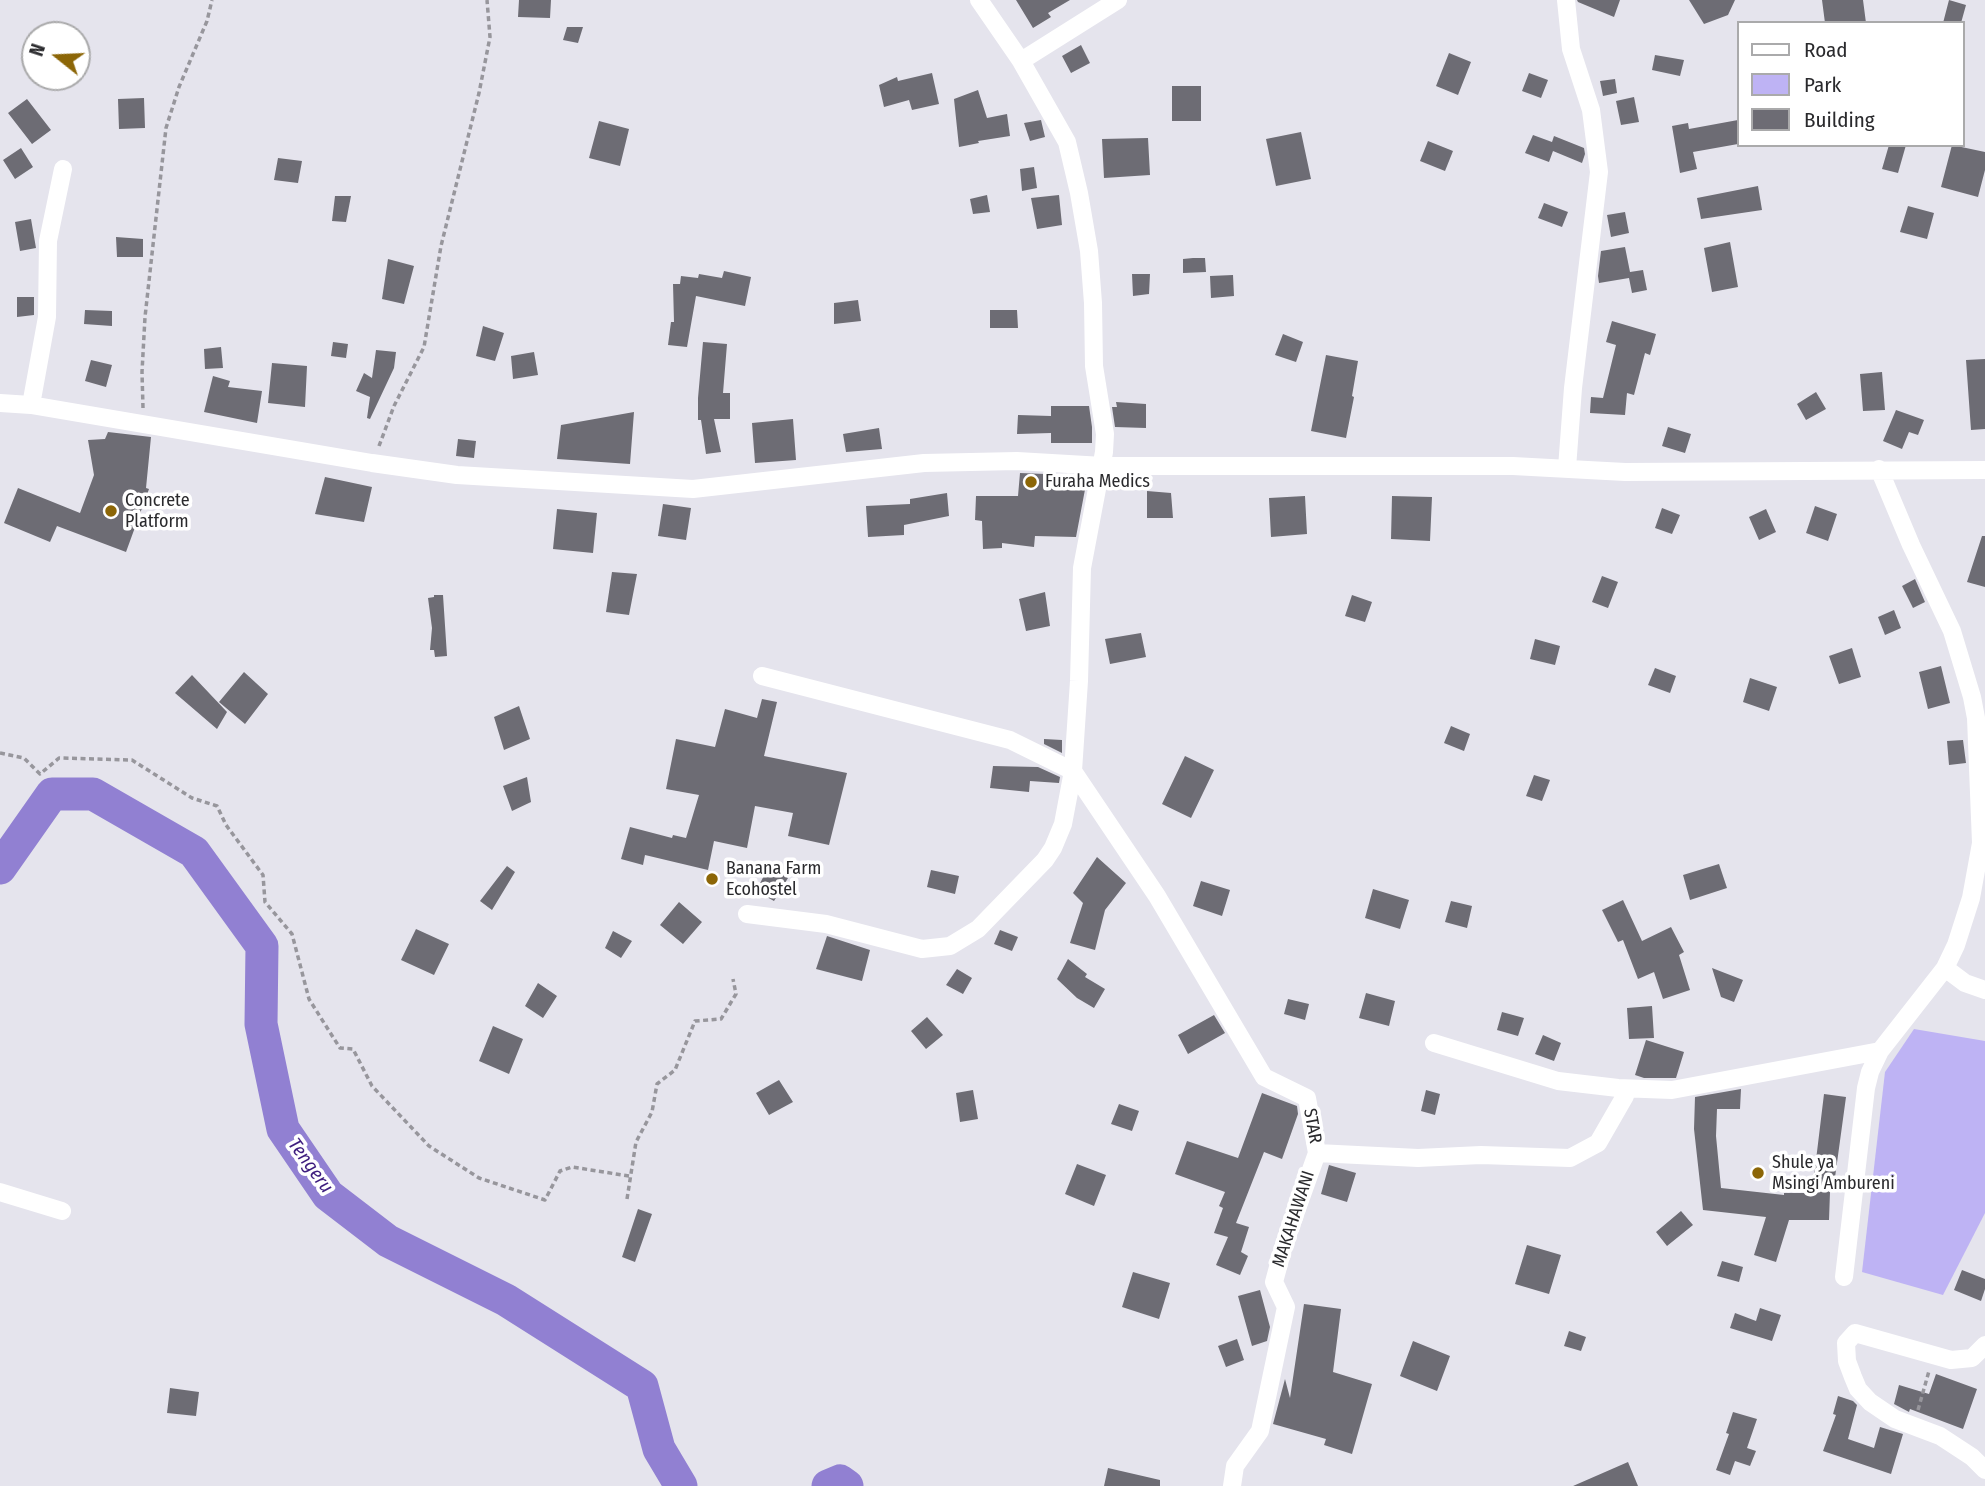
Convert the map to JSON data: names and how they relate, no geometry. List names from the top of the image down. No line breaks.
{"streets":{"street":["STAR","MAKAHAWANI"]},"crossings":[["STAR","MAKAHAWANI"]],"water":["Tengeru"],"places":["Furaha Medics","Concrete Platform","Banana Farm Ecohostel","Shule ya Msingi Ambureni"],"legend":["Road","Park","Building"],"north":"left"}
